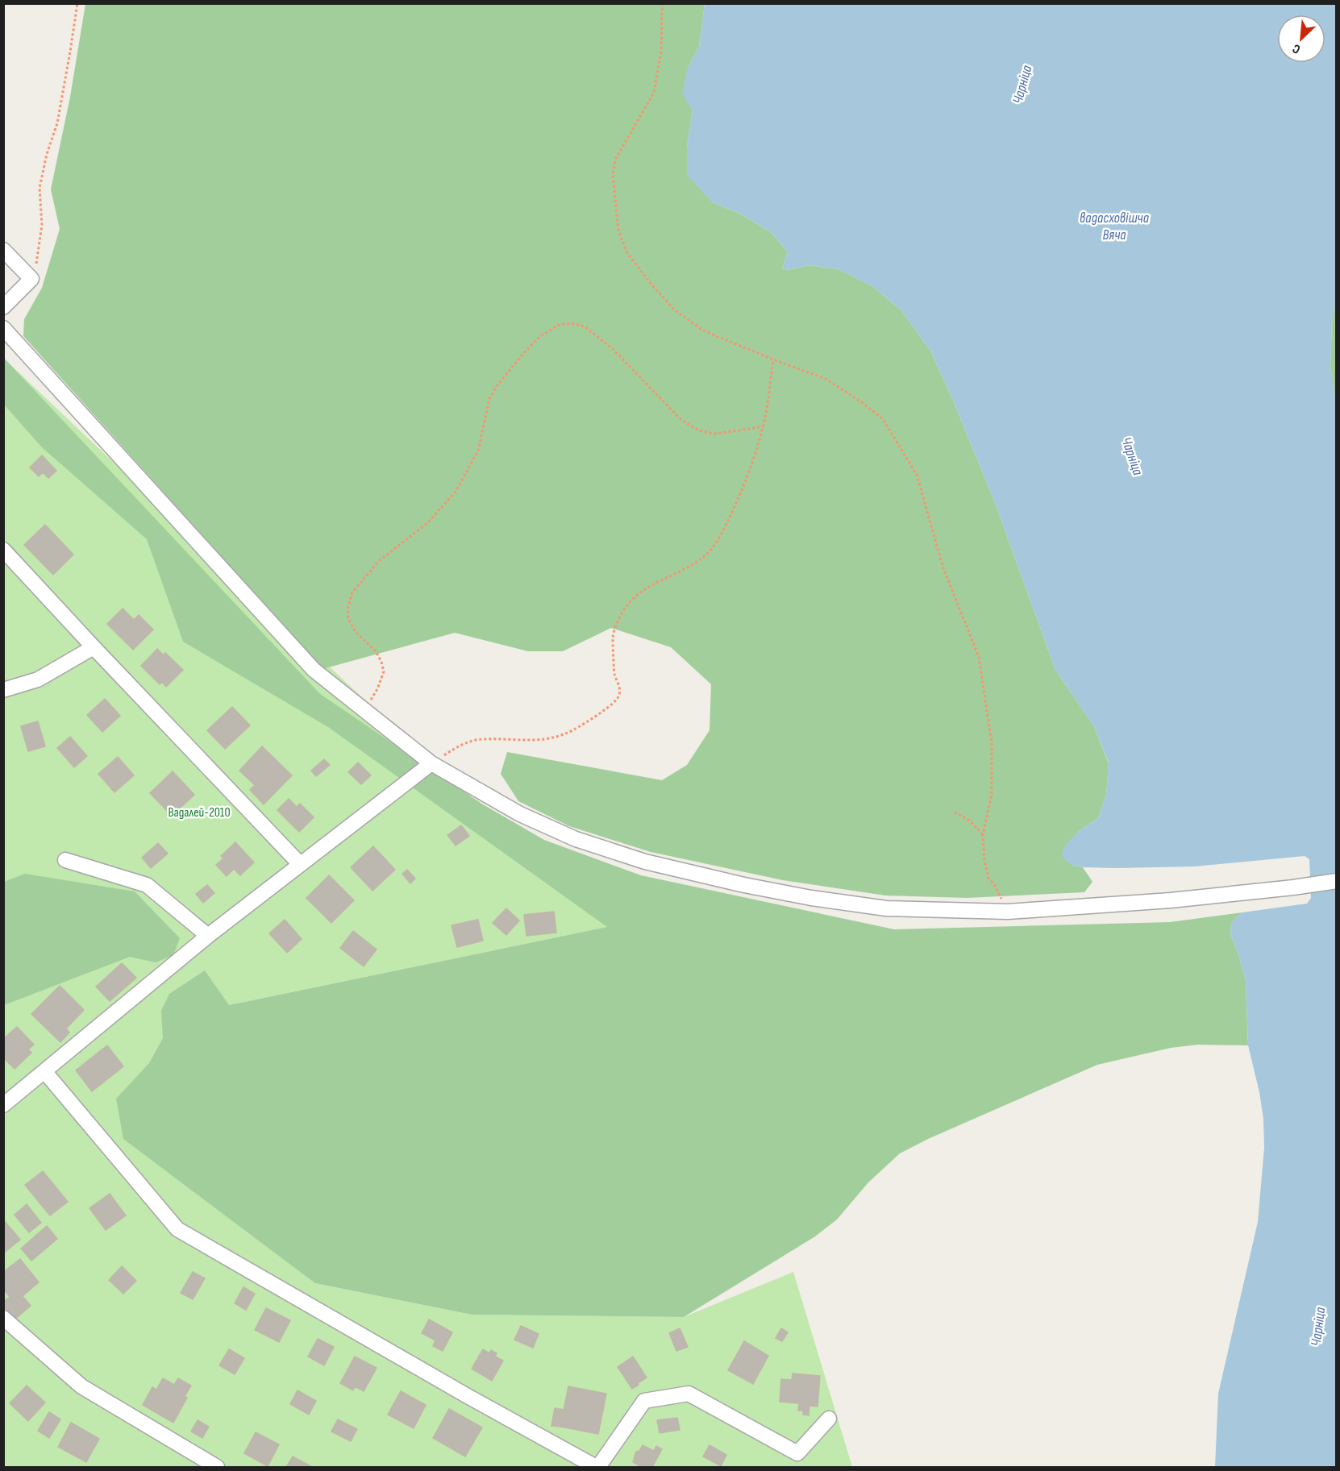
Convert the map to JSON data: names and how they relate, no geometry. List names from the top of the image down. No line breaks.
{"water":["Чарніца","вадасховішча Вяча"],"parks":["Вадалей-2010"],"north":"bottom left"}
